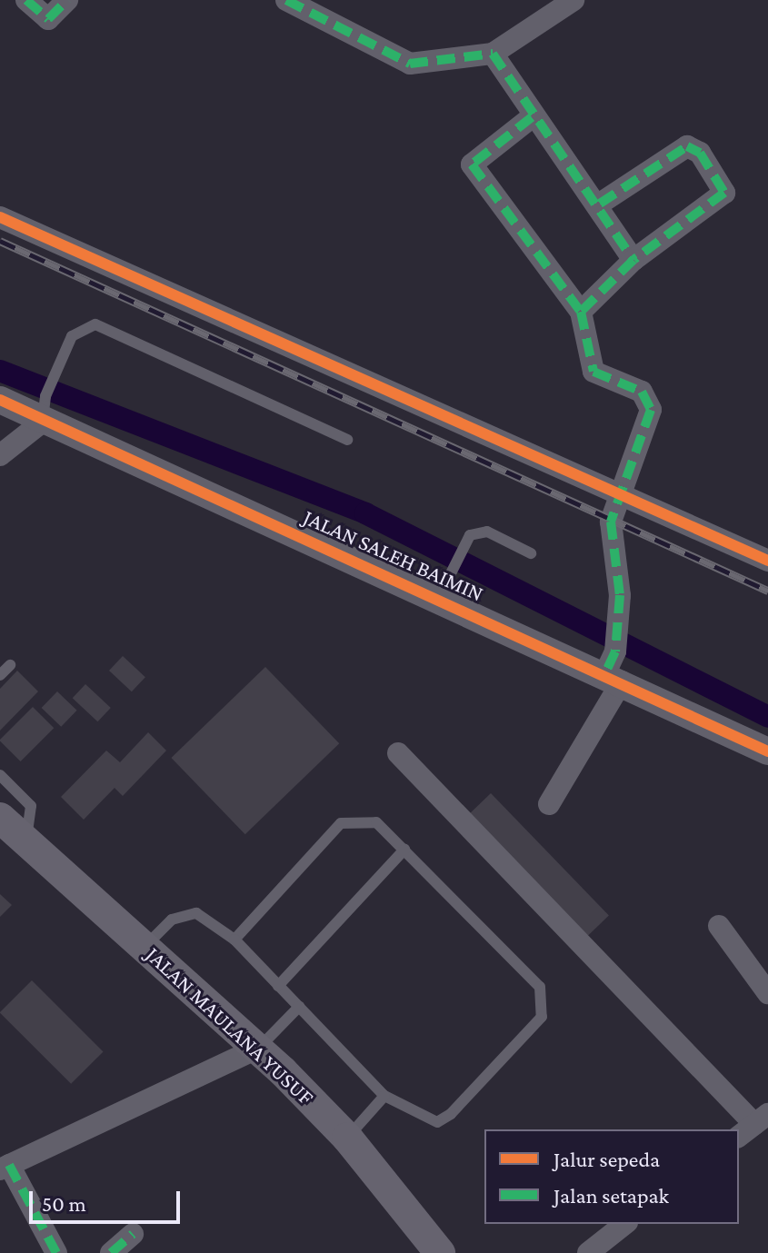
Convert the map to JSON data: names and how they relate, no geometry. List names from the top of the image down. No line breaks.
{"streets":{"main road":["JALAN MAULANA YUSUF"],"street":["JALAN SALEH BAIMIN"]},"legend":["Jalur sepeda","Jalan setapak"],"scale_bar":"50 m"}
